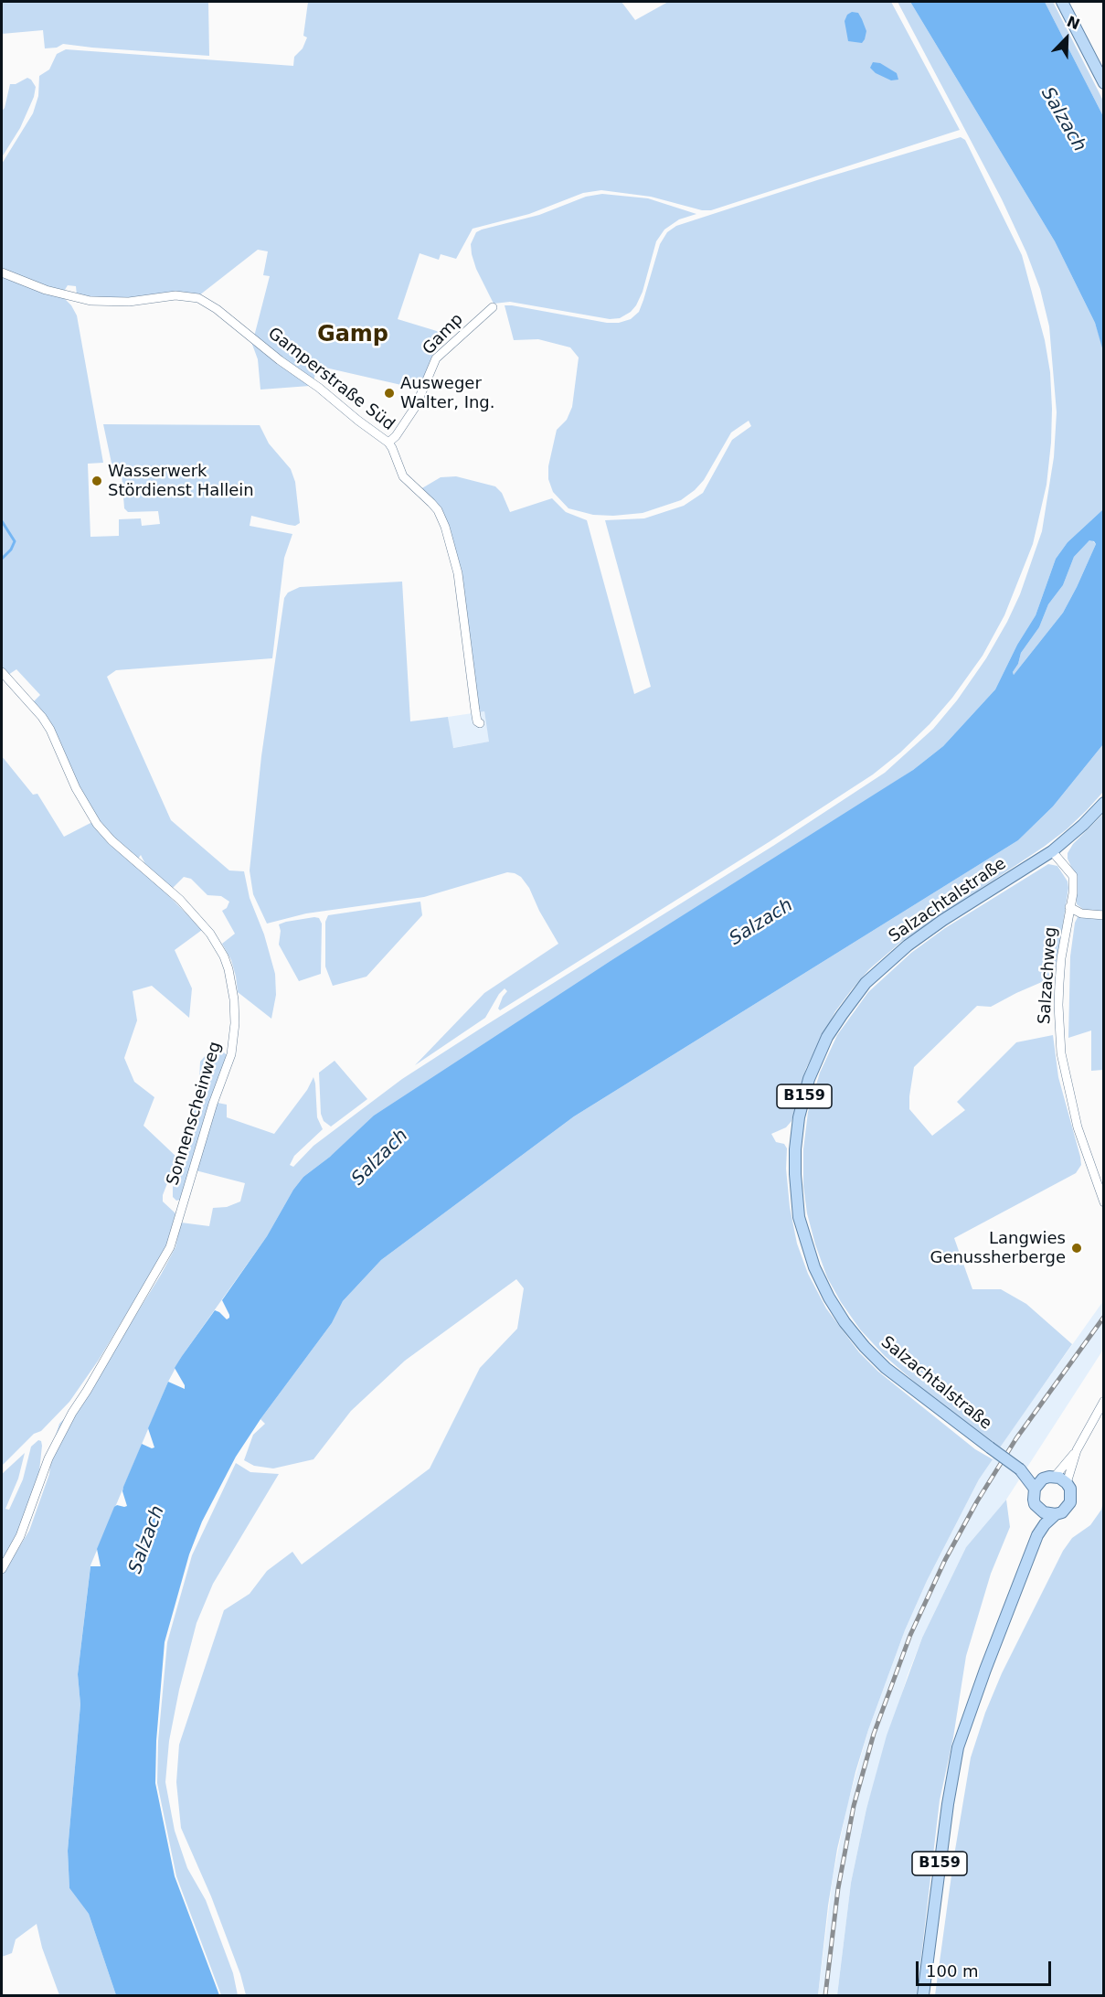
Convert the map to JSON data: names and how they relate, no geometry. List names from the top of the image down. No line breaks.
{"streets":{"main road":["Salzachtalstraße","B159"],"street":["Gamp","Gamperstraße Süd","Salzachweg","Sonnenscheinweg"]},"crossings":[["Gamp","Gamperstraße Süd"],["Salzachtalstraße","Salzachweg"],["Salzachtalstraße","B159"]],"districts":["Gamp"],"water":["Salzach"],"places":["Ausweger Walter, Ing.","Wasserwerk Stördienst Hallein","Langwies Genussherberge"],"scale_bar":"100 m","north":"top right"}
